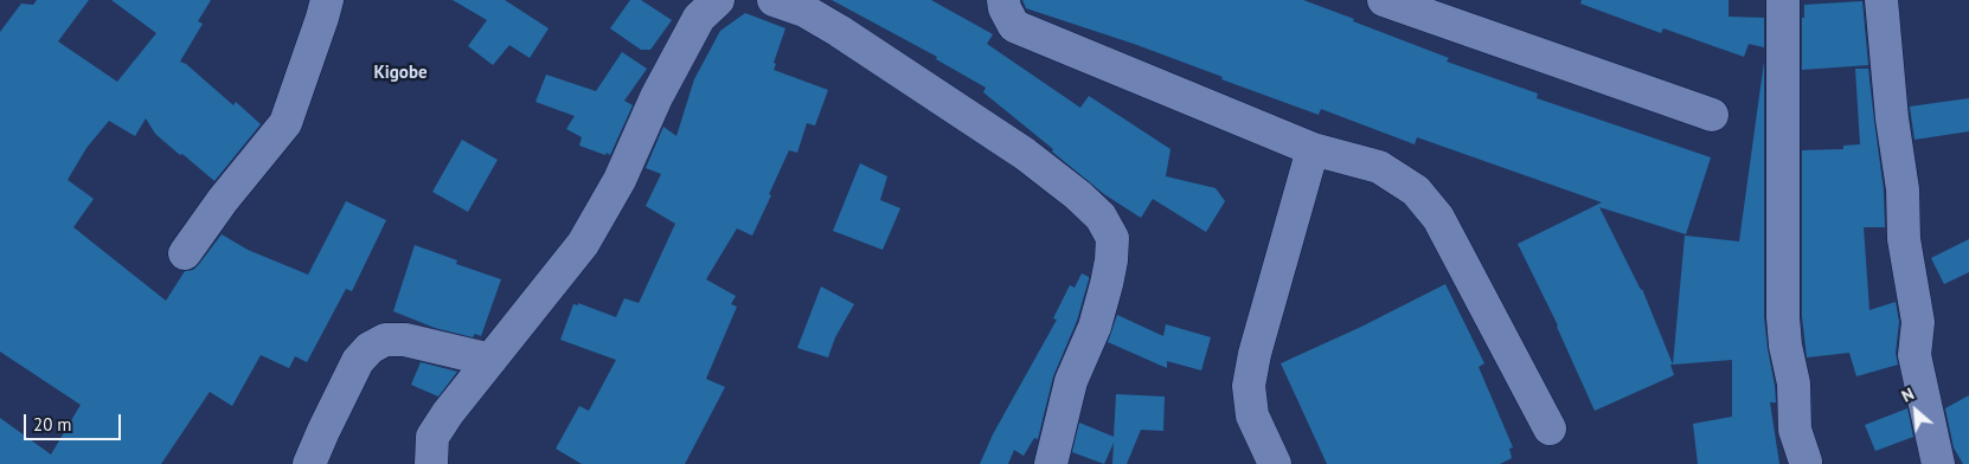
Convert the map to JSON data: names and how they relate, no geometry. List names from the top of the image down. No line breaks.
{"districts":["Kigobe"],"scale_bar":"20 m","north":"top left"}
